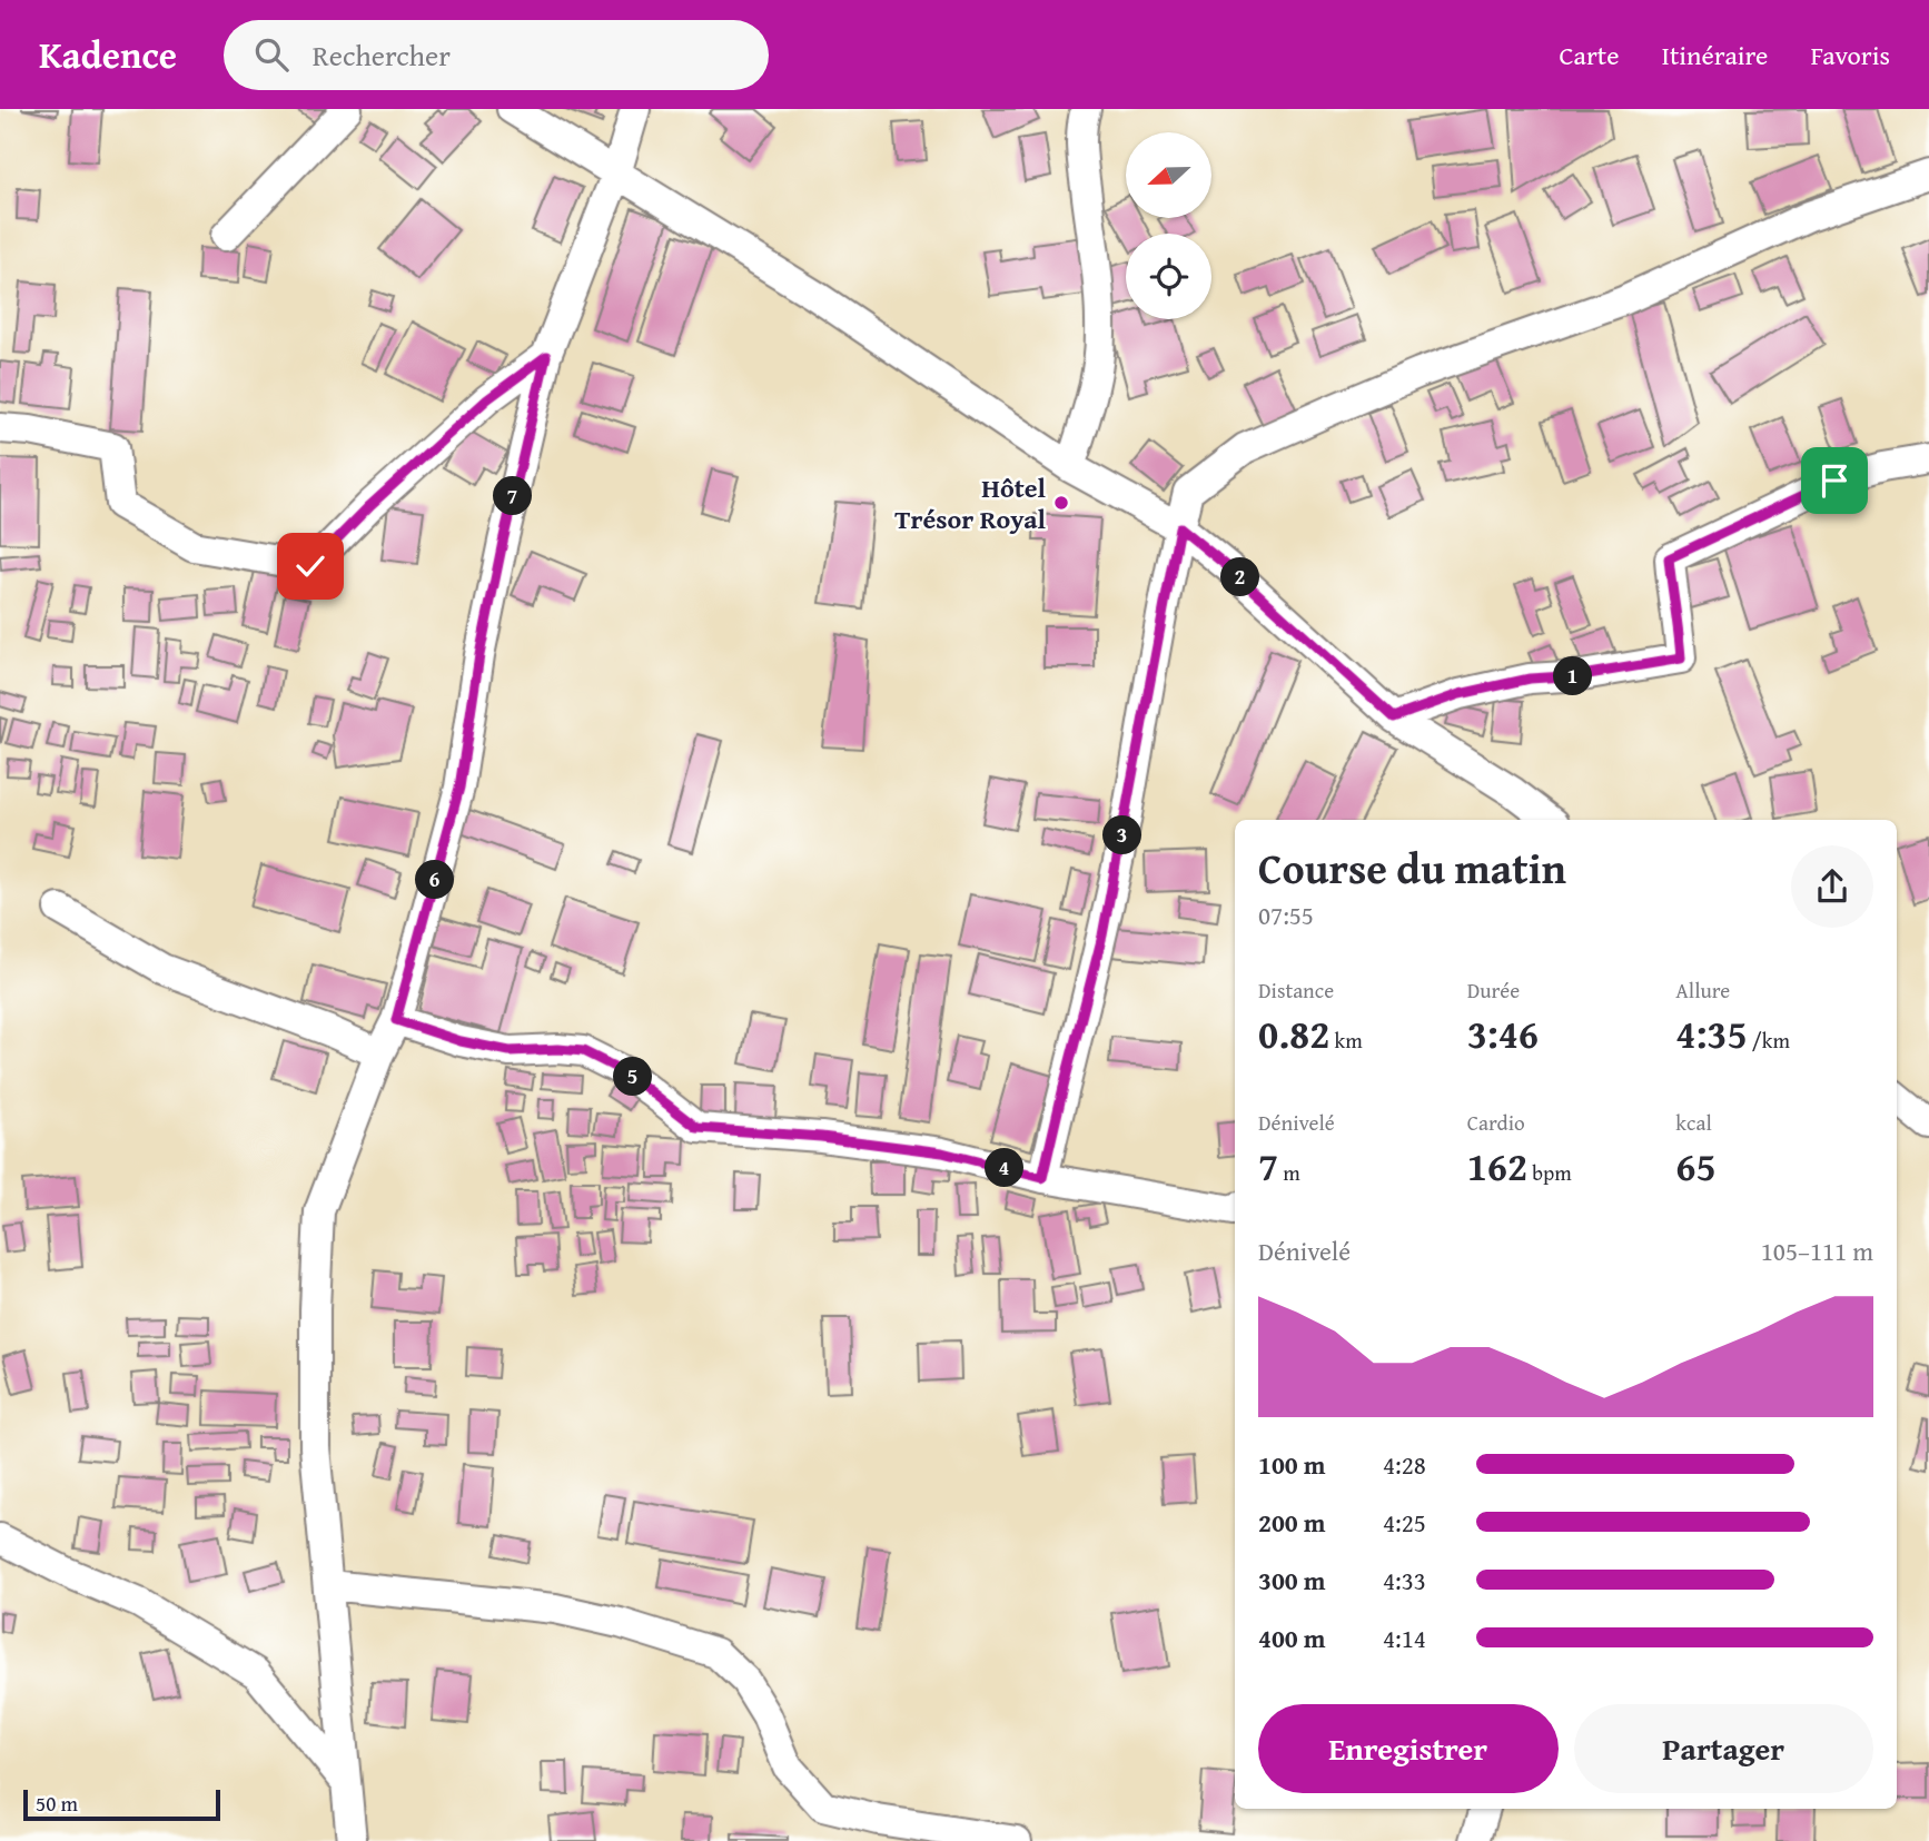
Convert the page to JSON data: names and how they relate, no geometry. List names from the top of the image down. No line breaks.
{"places":["Hôtel Trésor Royal"],"scale_bar":"50 m","north":"left","page":{"header":"Kadence","search":"Rechercher","nav":["Carte","Itinéraire","Favoris"],"pins":["7","2","1","3","6","5","4"],"heading":["Course du matin","07:55"],"stats":[["Distance","0.82 km"],["Durée","3:46"],["Allure","4:35 /km"],["Dénivelé","7 m"],["Cardio","162 bpm"],["kcal","65"]],"chart":["Dénivelé","105–111 m"],"list":[{"name":"100 m","note":"4:28"},{"name":"200 m","note":"4:25"},{"name":"300 m","note":"4:33"},{"name":"400 m","note":"4:14"}],"buttons":["Enregistrer","Partager"],"scale":"50 m"}}
